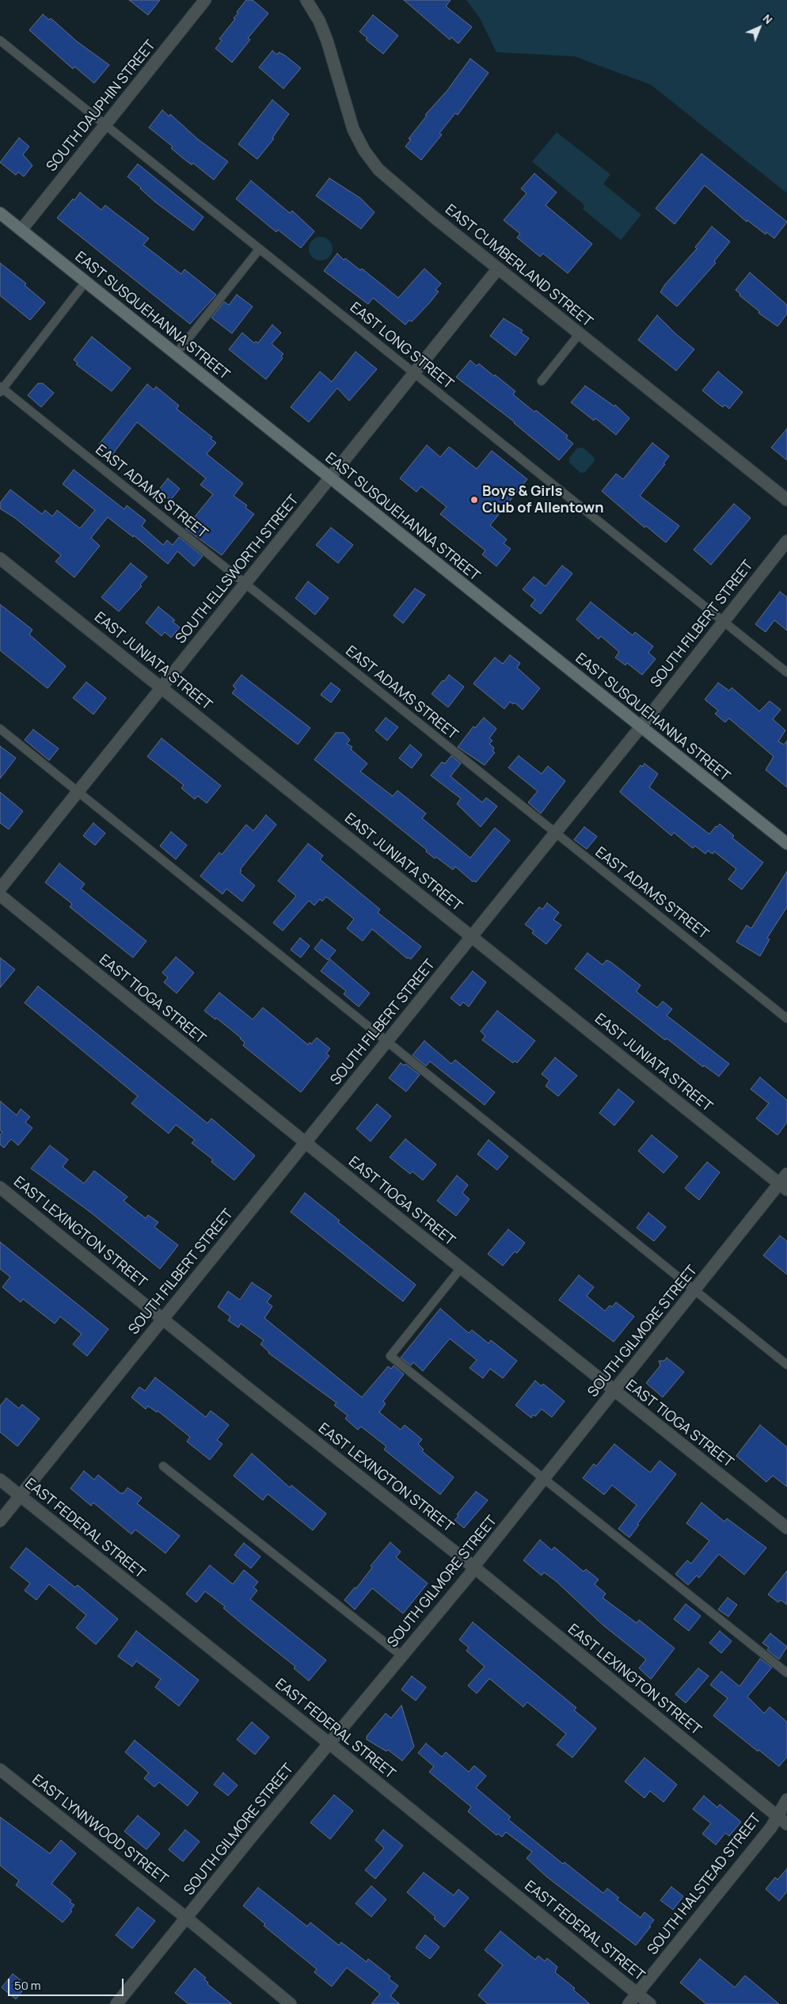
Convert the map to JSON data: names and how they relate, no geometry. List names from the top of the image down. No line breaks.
{"streets":{"main road":["EAST SUSQUEHANNA STREET"],"street":["SOUTH DAUPHIN STREET","EAST CUMBERLAND STREET","SOUTH ELLSWORTH STREET","SOUTH FILBERT STREET","EAST JUNIATA STREET","EAST TIOGA STREET","EAST LEXINGTON STREET","SOUTH GILMORE STREET","EAST FEDERAL STREET","EAST LYNNWOOD STREET","SOUTH HALSTEAD STREET"],"lane":["EAST LONG STREET","EAST ADAMS STREET"]},"crossings":[["SOUTH DAUPHIN STREET","EAST SUSQUEHANNA STREET"],["SOUTH DAUPHIN STREET","EAST LONG STREET"],["EAST CUMBERLAND STREET","SOUTH ELLSWORTH STREET"],["EAST SUSQUEHANNA STREET","SOUTH ELLSWORTH STREET"],["EAST SUSQUEHANNA STREET","SOUTH FILBERT STREET"],["EAST LONG STREET","SOUTH ELLSWORTH STREET"],["EAST LONG STREET","SOUTH FILBERT STREET"],["EAST ADAMS STREET","SOUTH ELLSWORTH STREET"],["EAST ADAMS STREET","SOUTH FILBERT STREET"],["SOUTH ELLSWORTH STREET","EAST JUNIATA STREET"],["SOUTH FILBERT STREET","EAST JUNIATA STREET"],["SOUTH FILBERT STREET","EAST TIOGA STREET"],["SOUTH FILBERT STREET","EAST LEXINGTON STREET"],["SOUTH FILBERT STREET","EAST FEDERAL STREET"],["EAST JUNIATA STREET","SOUTH GILMORE STREET"],["EAST TIOGA STREET","SOUTH GILMORE STREET"],["EAST LEXINGTON STREET","SOUTH GILMORE STREET"],["EAST LEXINGTON STREET","SOUTH HALSTEAD STREET"],["SOUTH GILMORE STREET","EAST FEDERAL STREET"],["SOUTH GILMORE STREET","EAST LYNNWOOD STREET"],["EAST FEDERAL STREET","SOUTH HALSTEAD STREET"]],"places":["Boys & Girls Club of Allentown"],"scale_bar":"50 m","north":"top right"}
